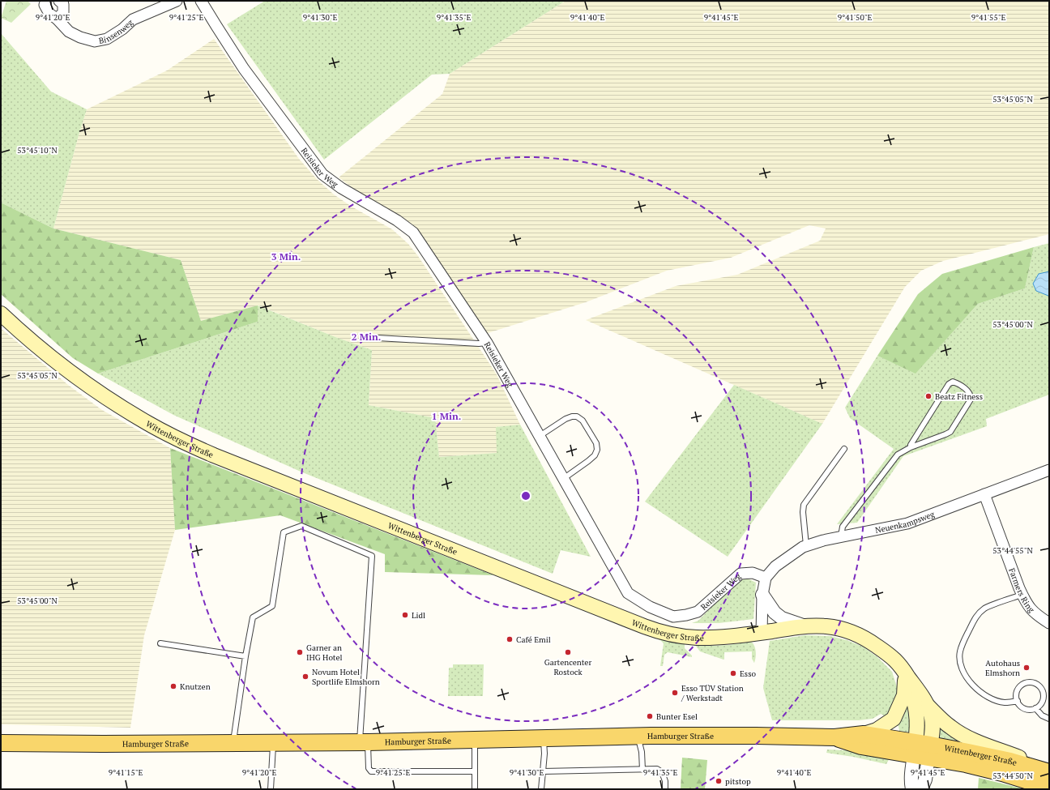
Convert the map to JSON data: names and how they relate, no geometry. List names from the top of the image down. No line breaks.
{"streets":{"main road":["Wittenberger Straße","Hamburger Straße"],"street":["Binsenweg","Reisieker Weg","Neuenkampsweg","Farmers Ring"]},"crossings":[["Reisieker Weg","Neuenkampsweg"],["Wittenberger Straße","Hamburger Straße"],["Neuenkampsweg","Farmers Ring"]],"places":["Beatz Fitness","Lidl","Café Emil","Garner an IHG Hotel","Gartencenter Rostock","Autohaus Elmshorn","Esso","Novum Hotel Sportlife Elmshorn","Knutzen","Esso TÜV Station / Werkstadt","Bunter Esel","pitstop"],"coordinates":["9°41'50\"E","9°41'20\"E","9°41'25\"E","9°41'30\"E","9°41'35\"E","9°41'40\"E","9°41'45\"E","9°41'55\"E","53°45'05\"N","53°45'10\"N","53°45'00\"N","53°44'55\"N","9°41'15\"E","53°44'50\"N"],"rings":["3 Min.","2 Min.","1 Min."]}
